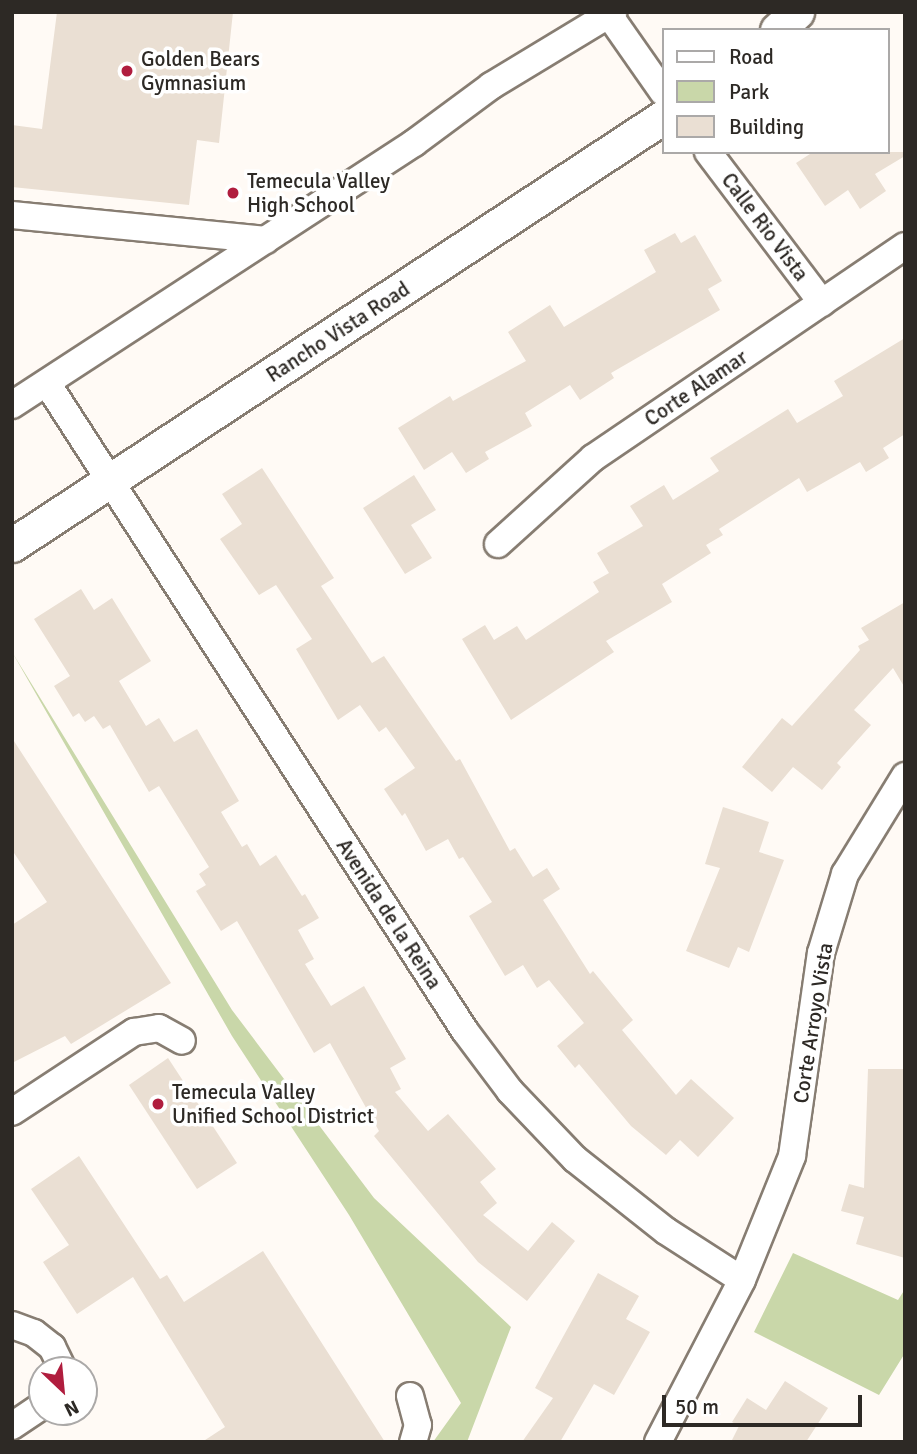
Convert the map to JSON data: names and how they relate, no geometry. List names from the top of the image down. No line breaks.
{"streets":{"main road":["Rancho Vista Road"],"street":["Calle Rio Vista","Corte Alamar","Avenida de la Reina","Corte Arroyo Vista"]},"crossings":[["Calle Rio Vista","Corte Alamar"],["Rancho Vista Road","Avenida de la Reina"],["Avenida de la Reina","Corte Arroyo Vista"]],"places":["Golden Bears Gymnasium","Temecula Valley High School","Temecula Valley Unified School District"],"legend":["Road","Park","Building"],"scale_bar":"50 m","north":"bottom right"}
